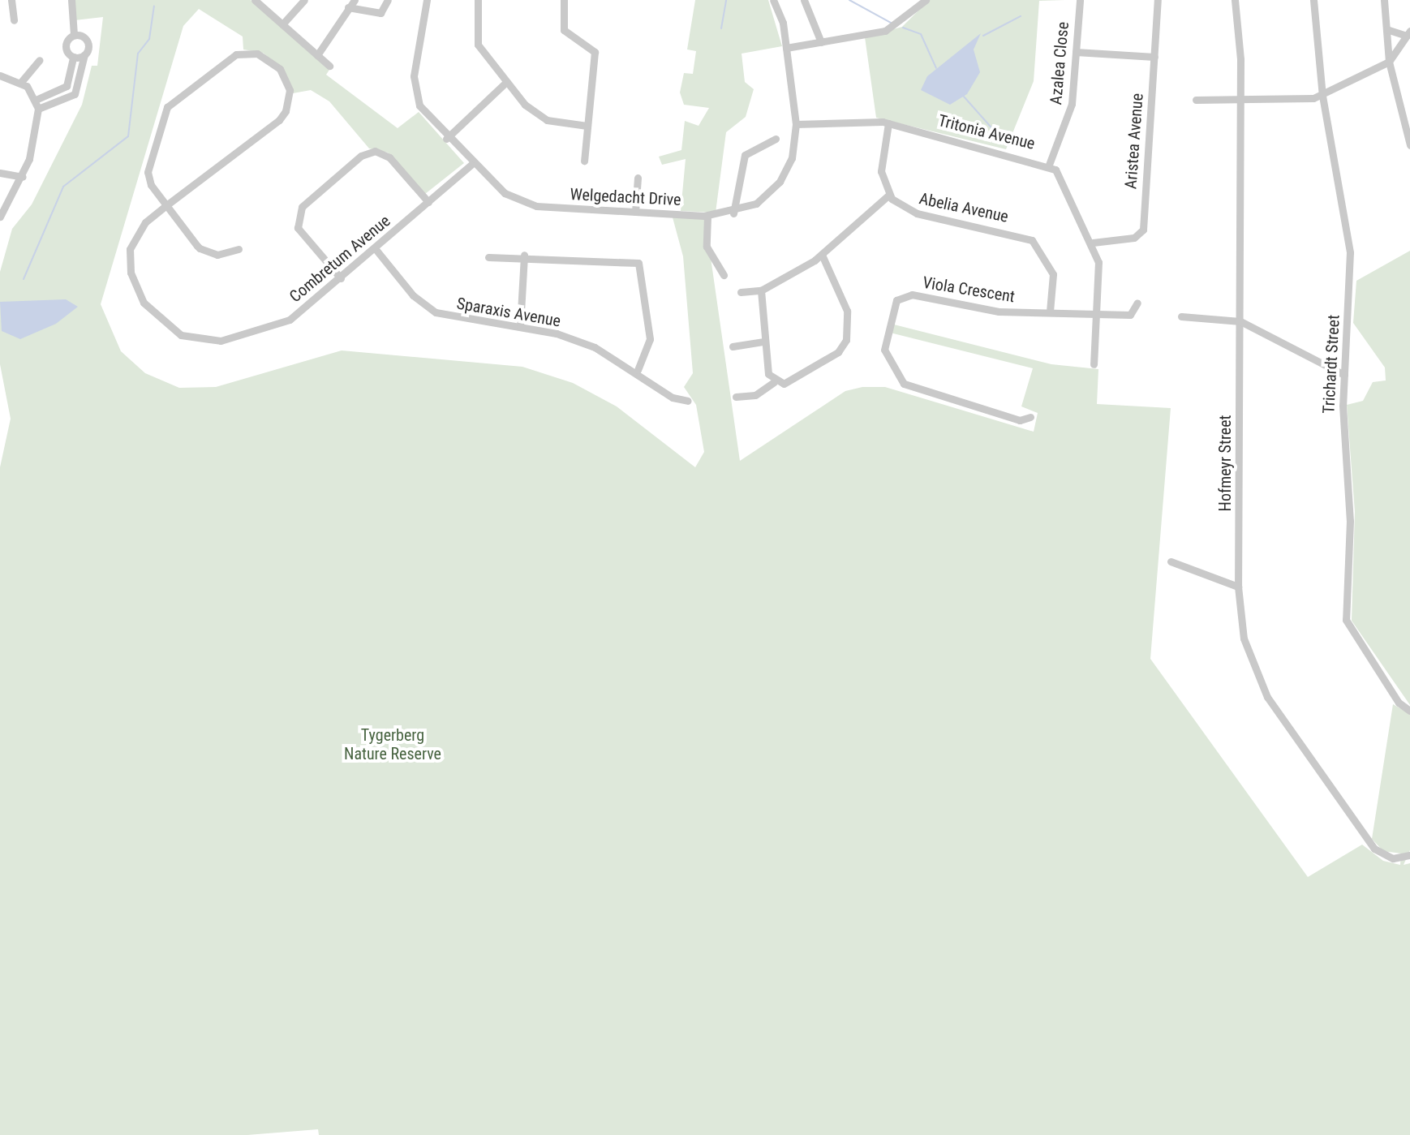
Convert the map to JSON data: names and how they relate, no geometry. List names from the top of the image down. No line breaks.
{"streets":{"street":["Azalea Close","Tritonia Avenue","Aristea Avenue","Welgedacht Drive","Abelia Avenue","Combretum Avenue","Viola Crescent","Sparaxis Avenue","Trichardt Street","Hofmeyr Street"]},"crossings":[["Azalea Close","Tritonia Avenue"],["Tritonia Avenue","Aristea Avenue"],["Tritonia Avenue","Welgedacht Drive"],["Tritonia Avenue","Viola Crescent"],["Welgedacht Drive","Combretum Avenue"],["Abelia Avenue","Viola Crescent"],["Combretum Avenue","Sparaxis Avenue"]],"parks":["Tygerberg Nature Reserve"]}
